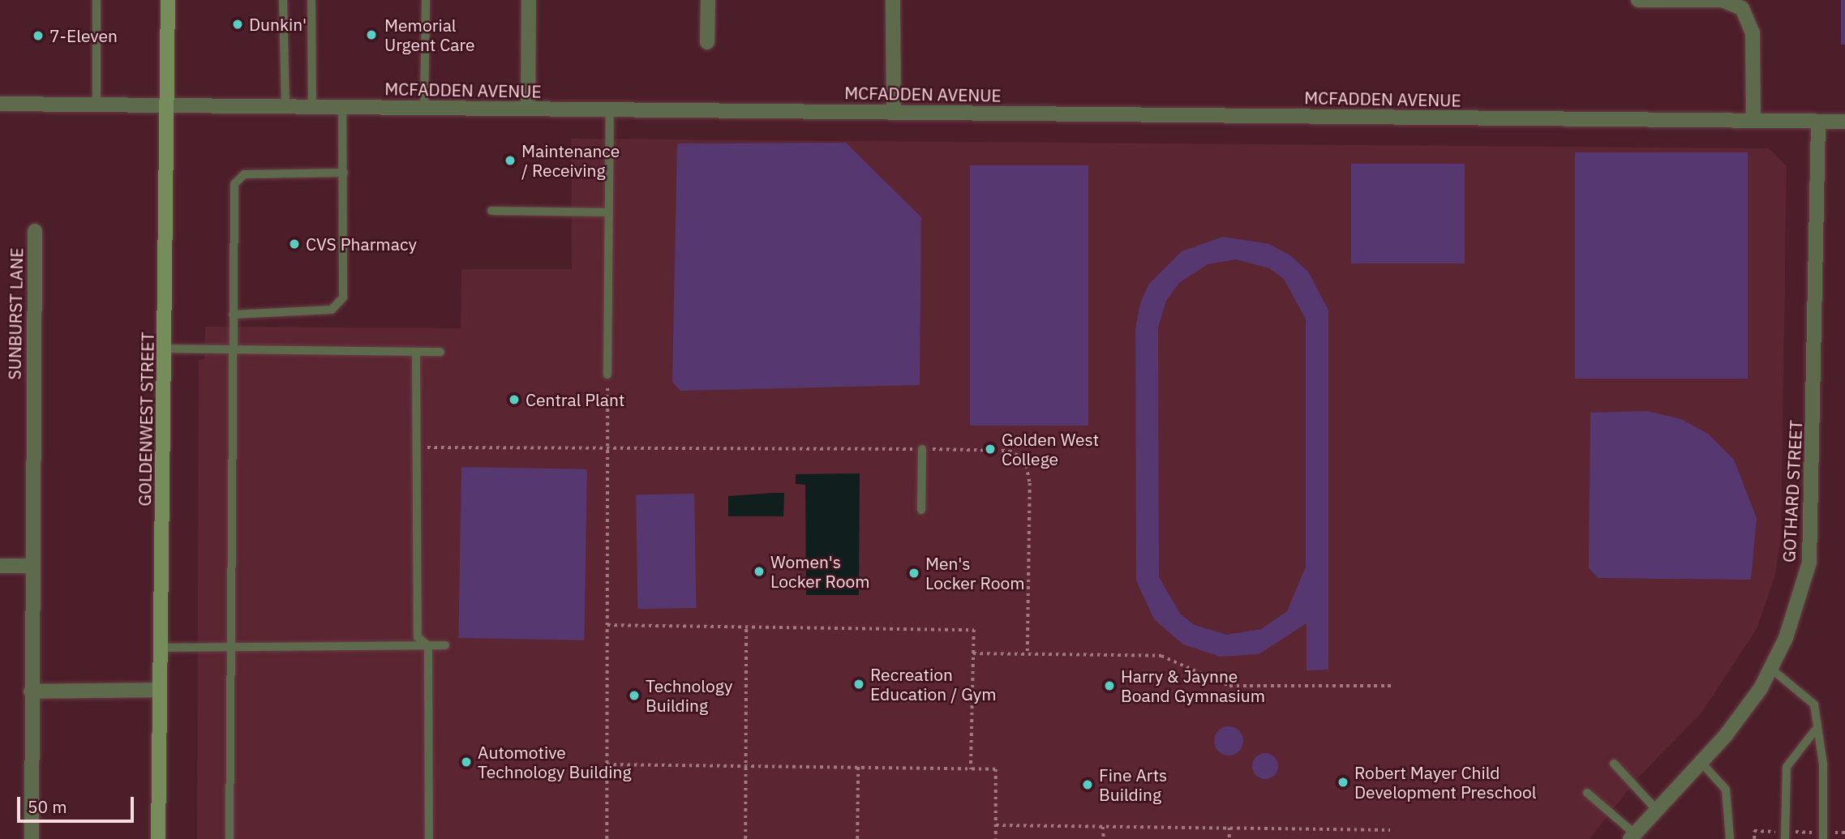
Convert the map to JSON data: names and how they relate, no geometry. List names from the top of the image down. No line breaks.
{"streets":{"main road":["GOLDENWEST STREET"],"street":["MCFADDEN AVENUE","SUNBURST LANE","GOTHARD STREET"]},"crossings":[["MCFADDEN AVENUE","GOLDENWEST STREET"],["MCFADDEN AVENUE","GOTHARD STREET"]],"places":["Dunkin'","Memorial Urgent Care","7-Eleven","Maintenance / Receiving","CVS Pharmacy","Central Plant","Golden West College","Women's Locker Room","Men's Locker Room","Recreation Education / Gym","Harry & Jaynne Boand Gymnasium","Technology Building","Automotive Technology Building","Robert Mayer Child Development Preschool","Fine Arts Building"],"scale_bar":"50 m"}
